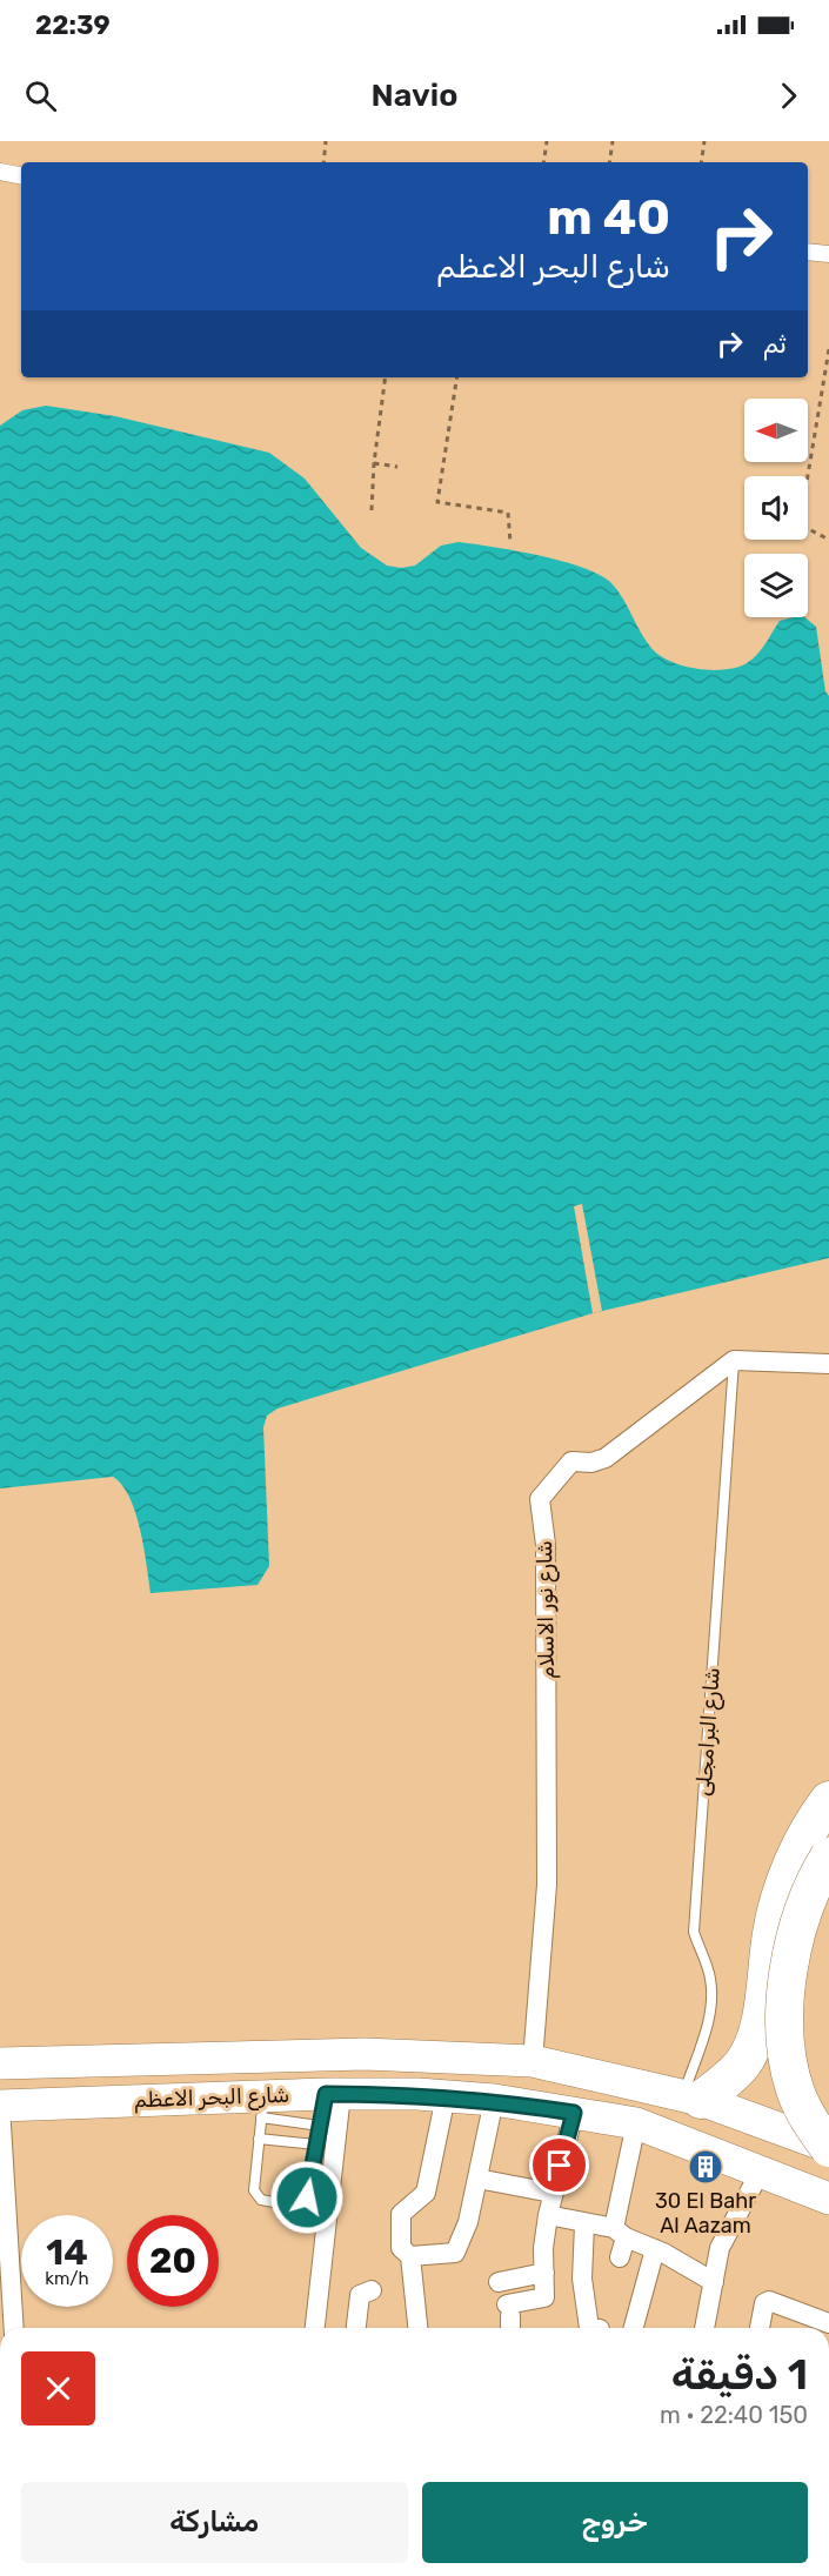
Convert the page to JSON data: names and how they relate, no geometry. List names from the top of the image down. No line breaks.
{"streets":{"main road":["شارع البحر الاعظم"],"street":["شارع نور الاسلام"],"lane":["شارع البرامجلى"]},"crossings":[["شارع نور الاسلام","شارع البرامجلى"],["شارع نور الاسلام","شارع البحر الاعظم"],["شارع البرامجلى","شارع البحر الاعظم"]],"places":{"building":["30 El Bahr Al Aazam"]},"north":"left","page":{"status":"22:39","header":"Navio","turn":["40 m","شارع البحر الاعظم"],"then":"ثم","speed":"14 km/h","limit":"20","heading":["1 دقيقة","150 m · 22:40"],"buttons":["خروج","مشاركة"]}}
